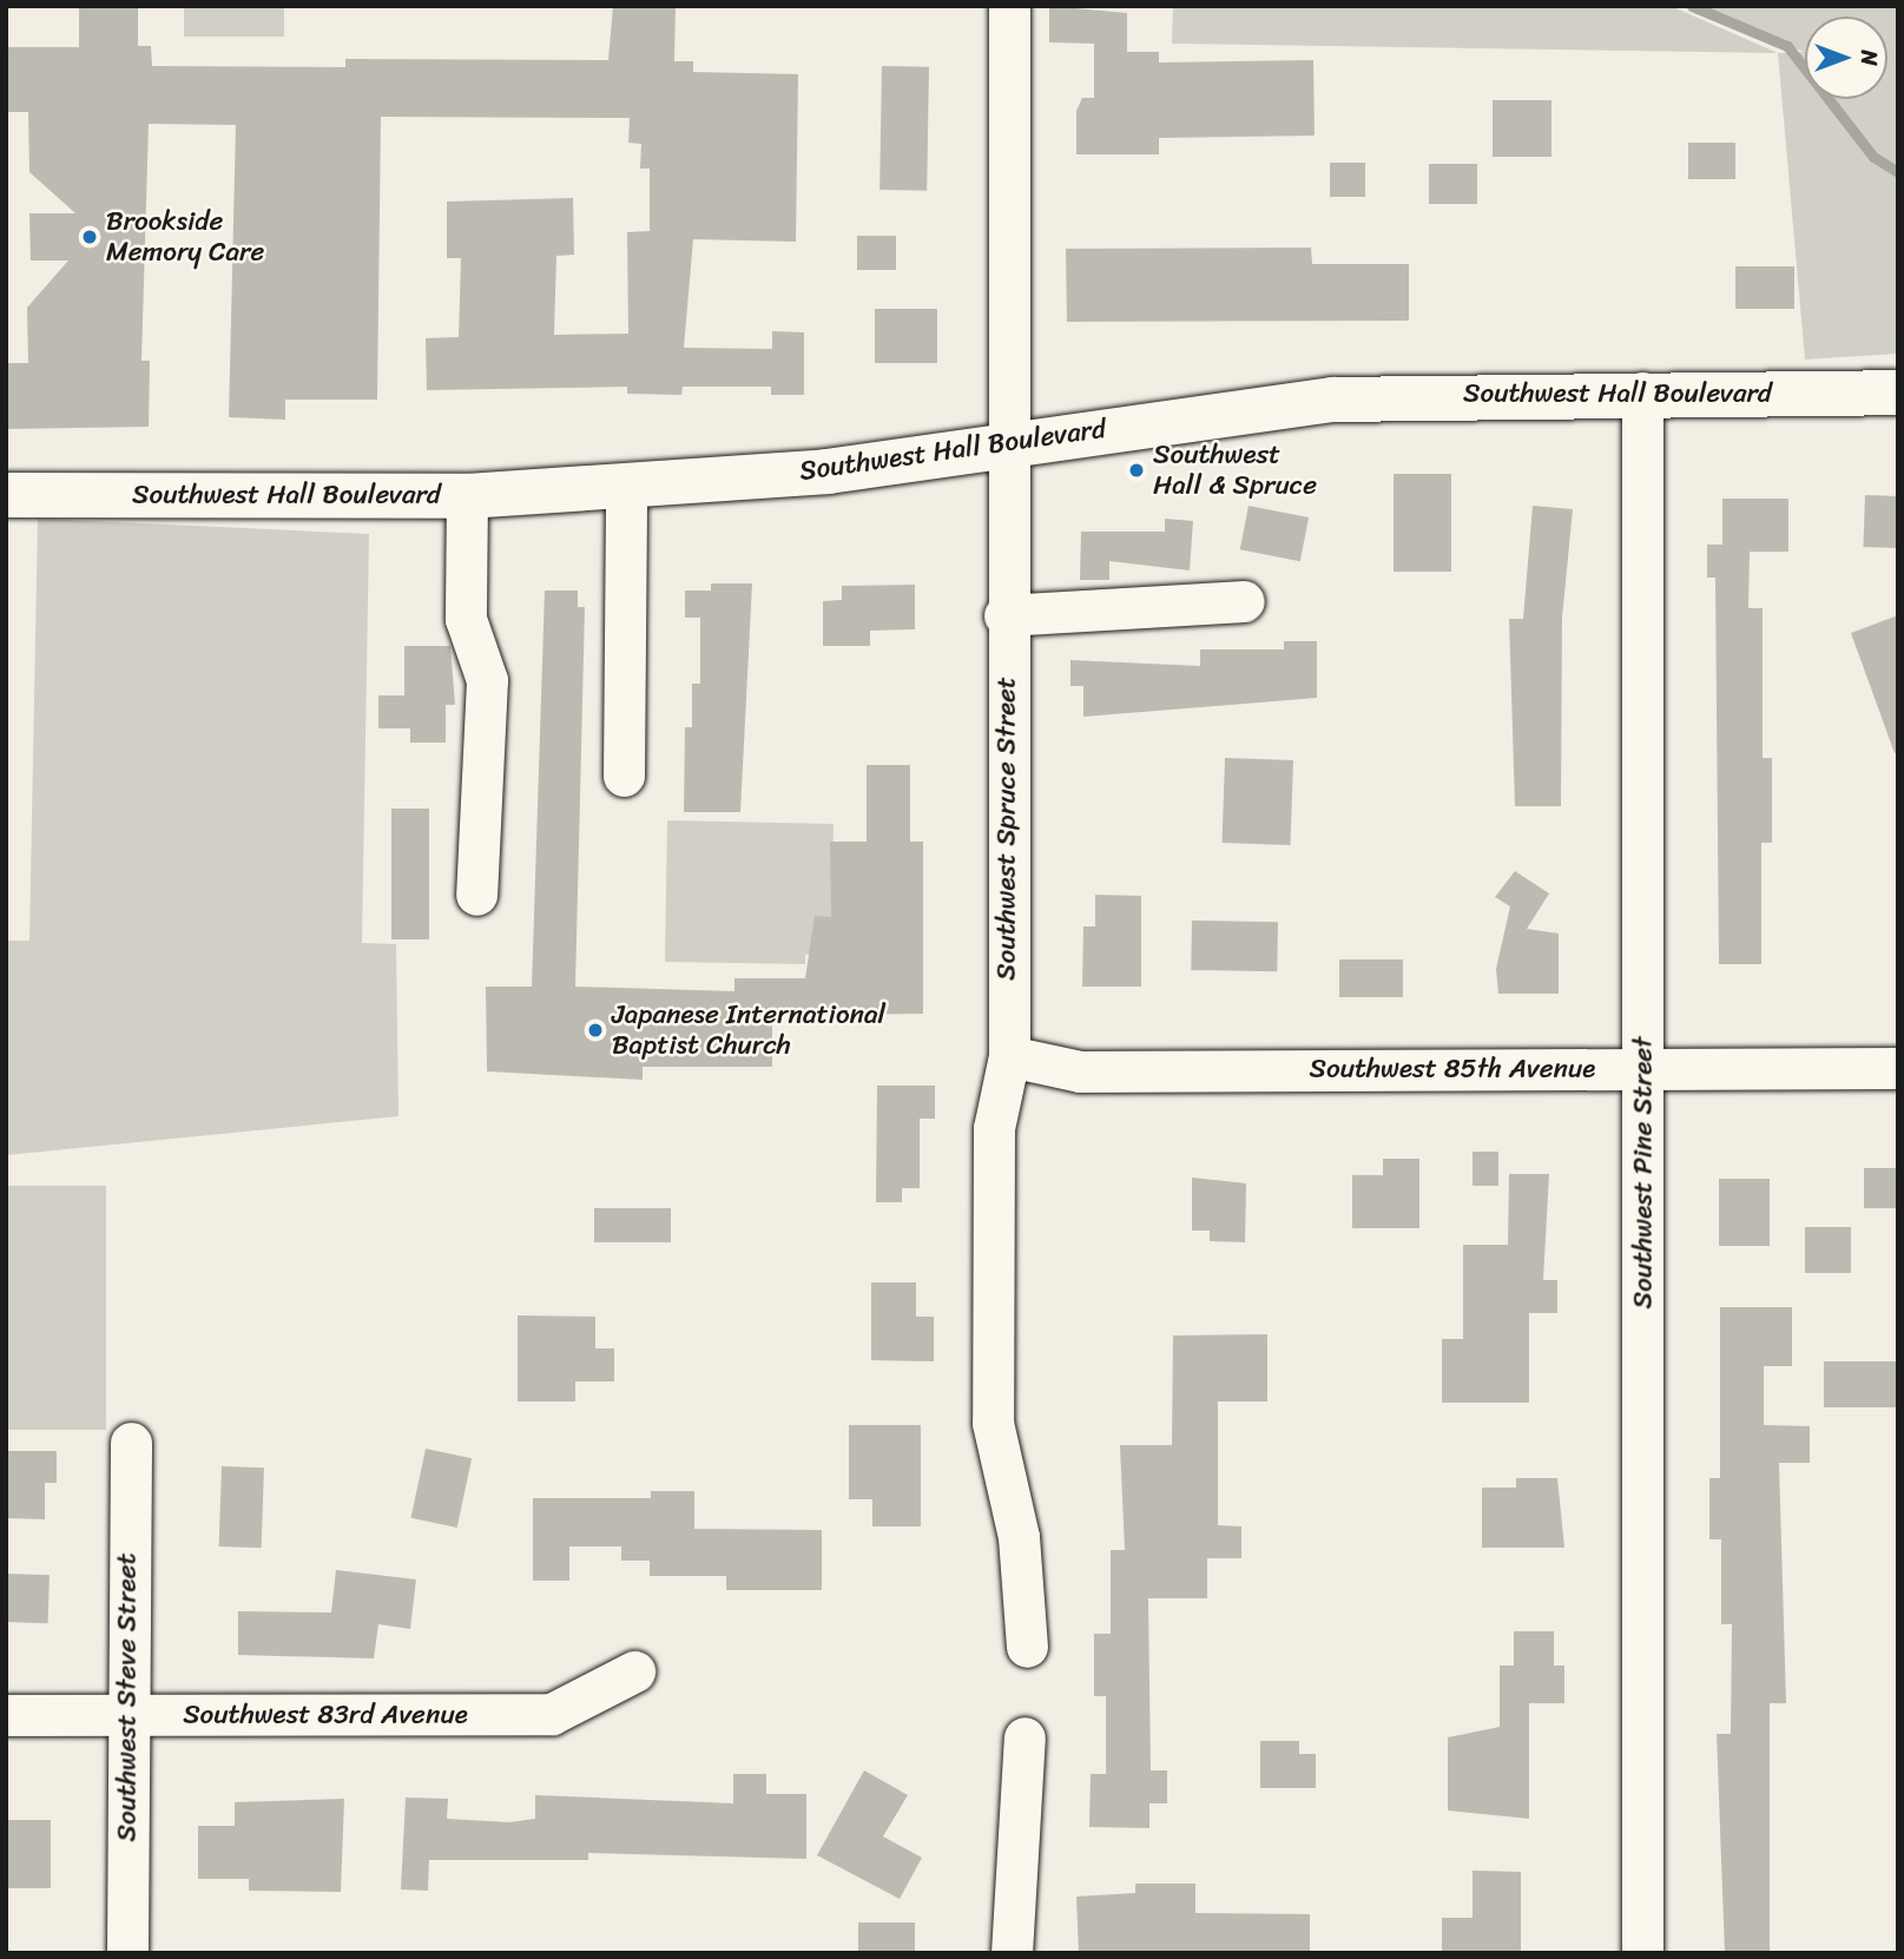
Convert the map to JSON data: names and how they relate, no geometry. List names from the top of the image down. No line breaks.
{"streets":{"main road":["Southwest Hall Boulevard"],"street":["Southwest Spruce Street","Southwest 85th Avenue","Southwest Pine Street","Southwest Steve Street","Southwest 83rd Avenue"]},"crossings":[["Southwest Hall Boulevard","Southwest Spruce Street"],["Southwest Hall Boulevard","Southwest Pine Street"],["Southwest Spruce Street","Southwest 85th Avenue"],["Southwest 85th Avenue","Southwest Pine Street"],["Southwest Steve Street","Southwest 83rd Avenue"]],"places":["Brookside Memory Care","Southwest Hall & Spruce","Japanese International Baptist Church"],"north":"right"}
